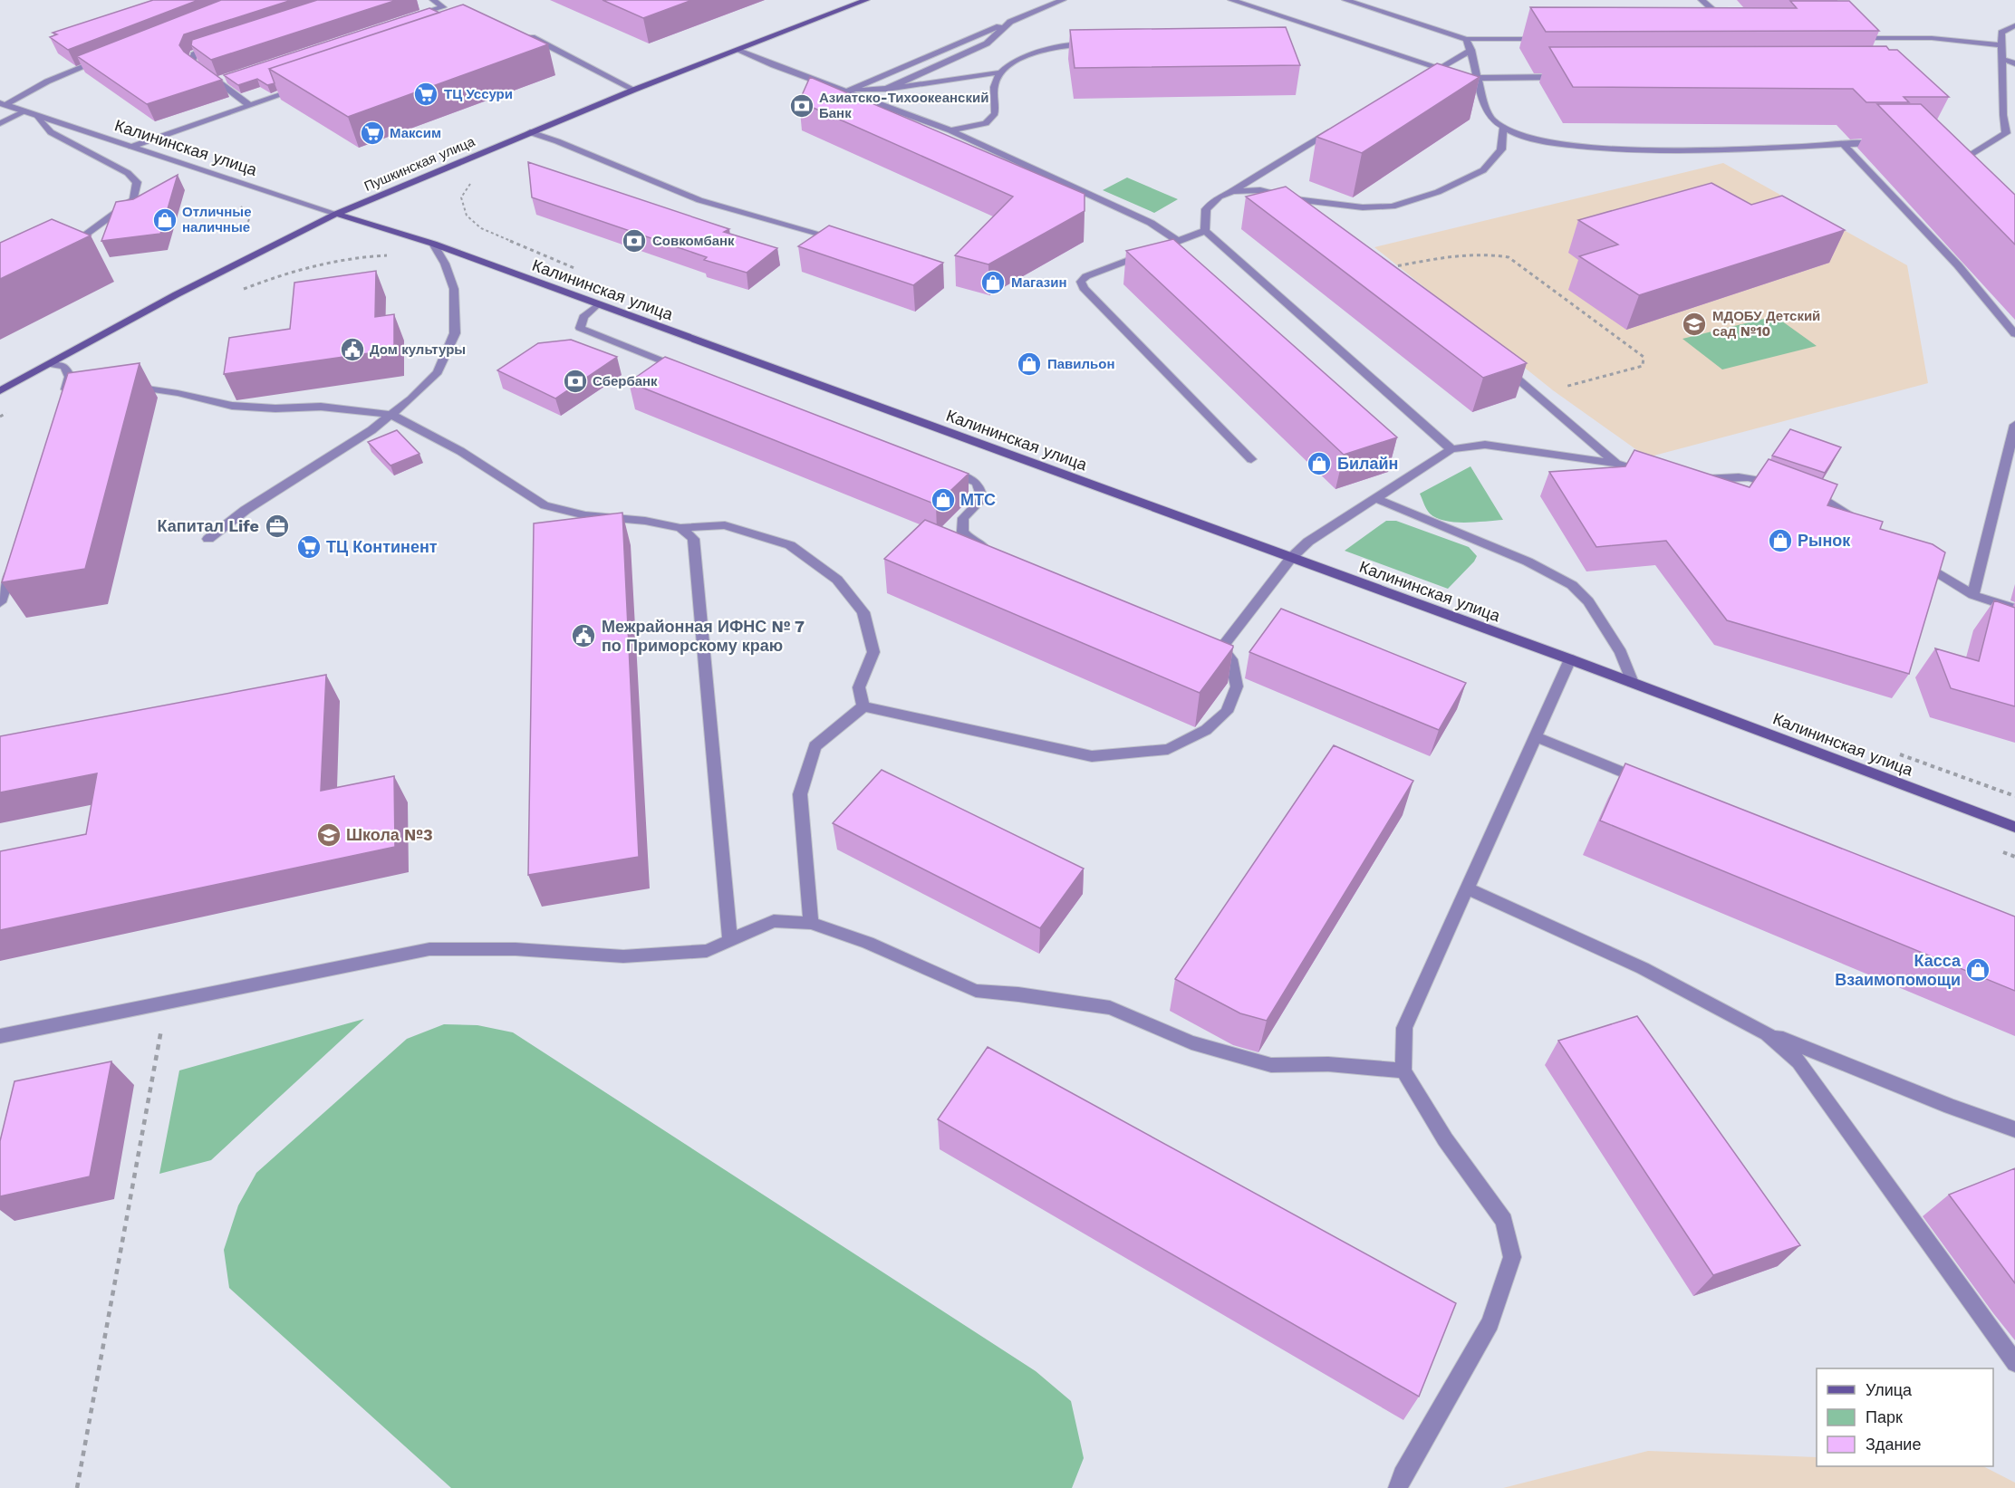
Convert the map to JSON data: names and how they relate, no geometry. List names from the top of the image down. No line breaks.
{"streets":{"main road":["Калининская улица","Пушкинская улица"]},"crossings":[["Калининская улица","Пушкинская улица"]],"places":{"supermarket":["ТЦ Уссури","Максим","ТЦ Континент"],"bank":["Азиатско-Тихоокеанский Банк","Совкомбанк","Сбербанк"],"shop":["Отличные наличные","Магазин","Павильон","Билайн","МТС","Рынок","Касса Взаимопомощи"],"school or university":["МДОБУ Детский сад №10","Школа №3"],"public building":["Дом культуры","Межрайонная ИФНС № 7 по Приморскому краю"],"office":["Капитал Life"]},"legend":["Улица","Парк","Здание"]}
